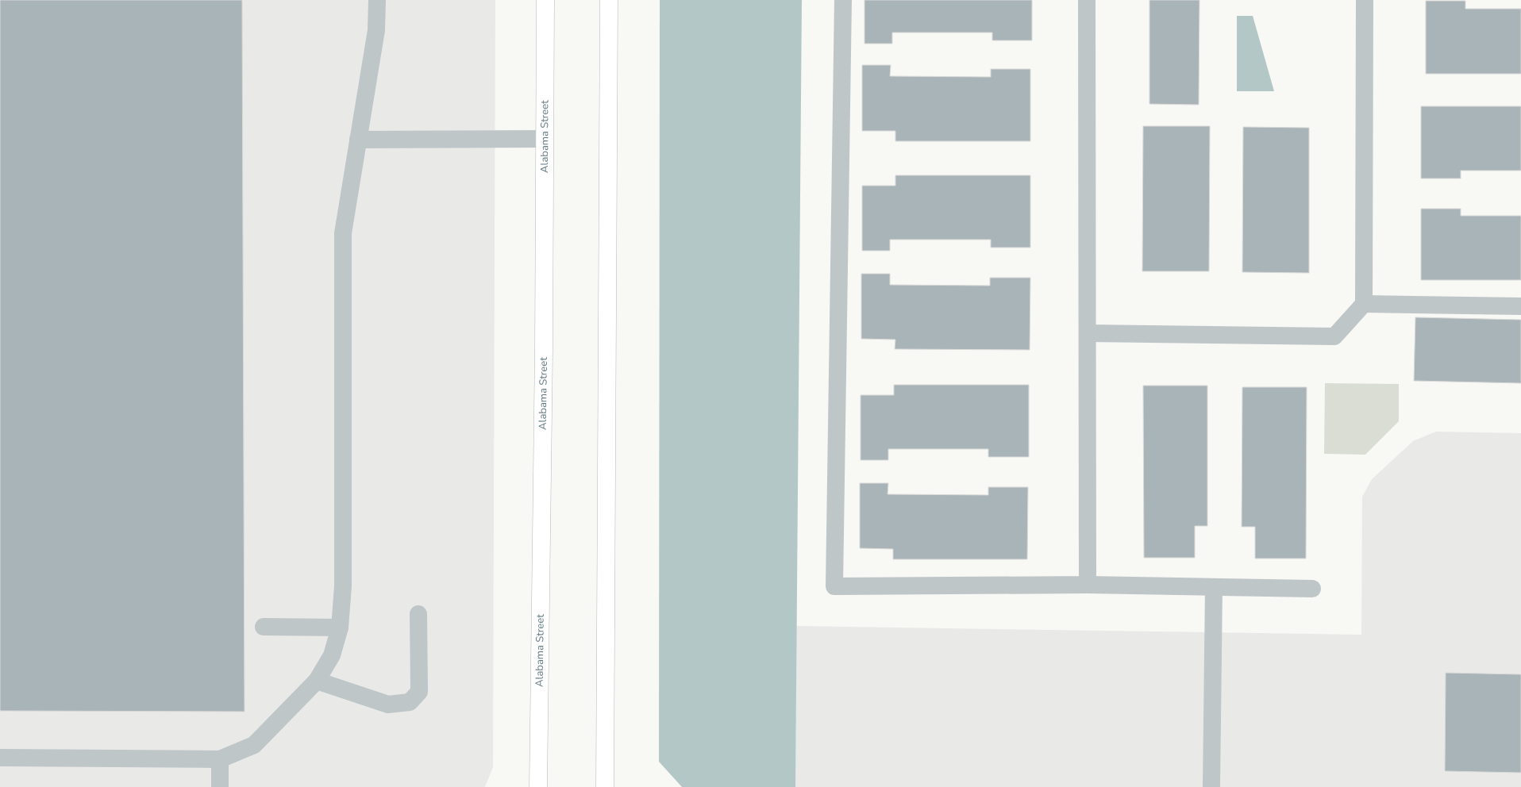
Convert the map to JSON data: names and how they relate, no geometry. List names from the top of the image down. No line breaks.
{"streets":{"main road":["Alabama Street"]}}
